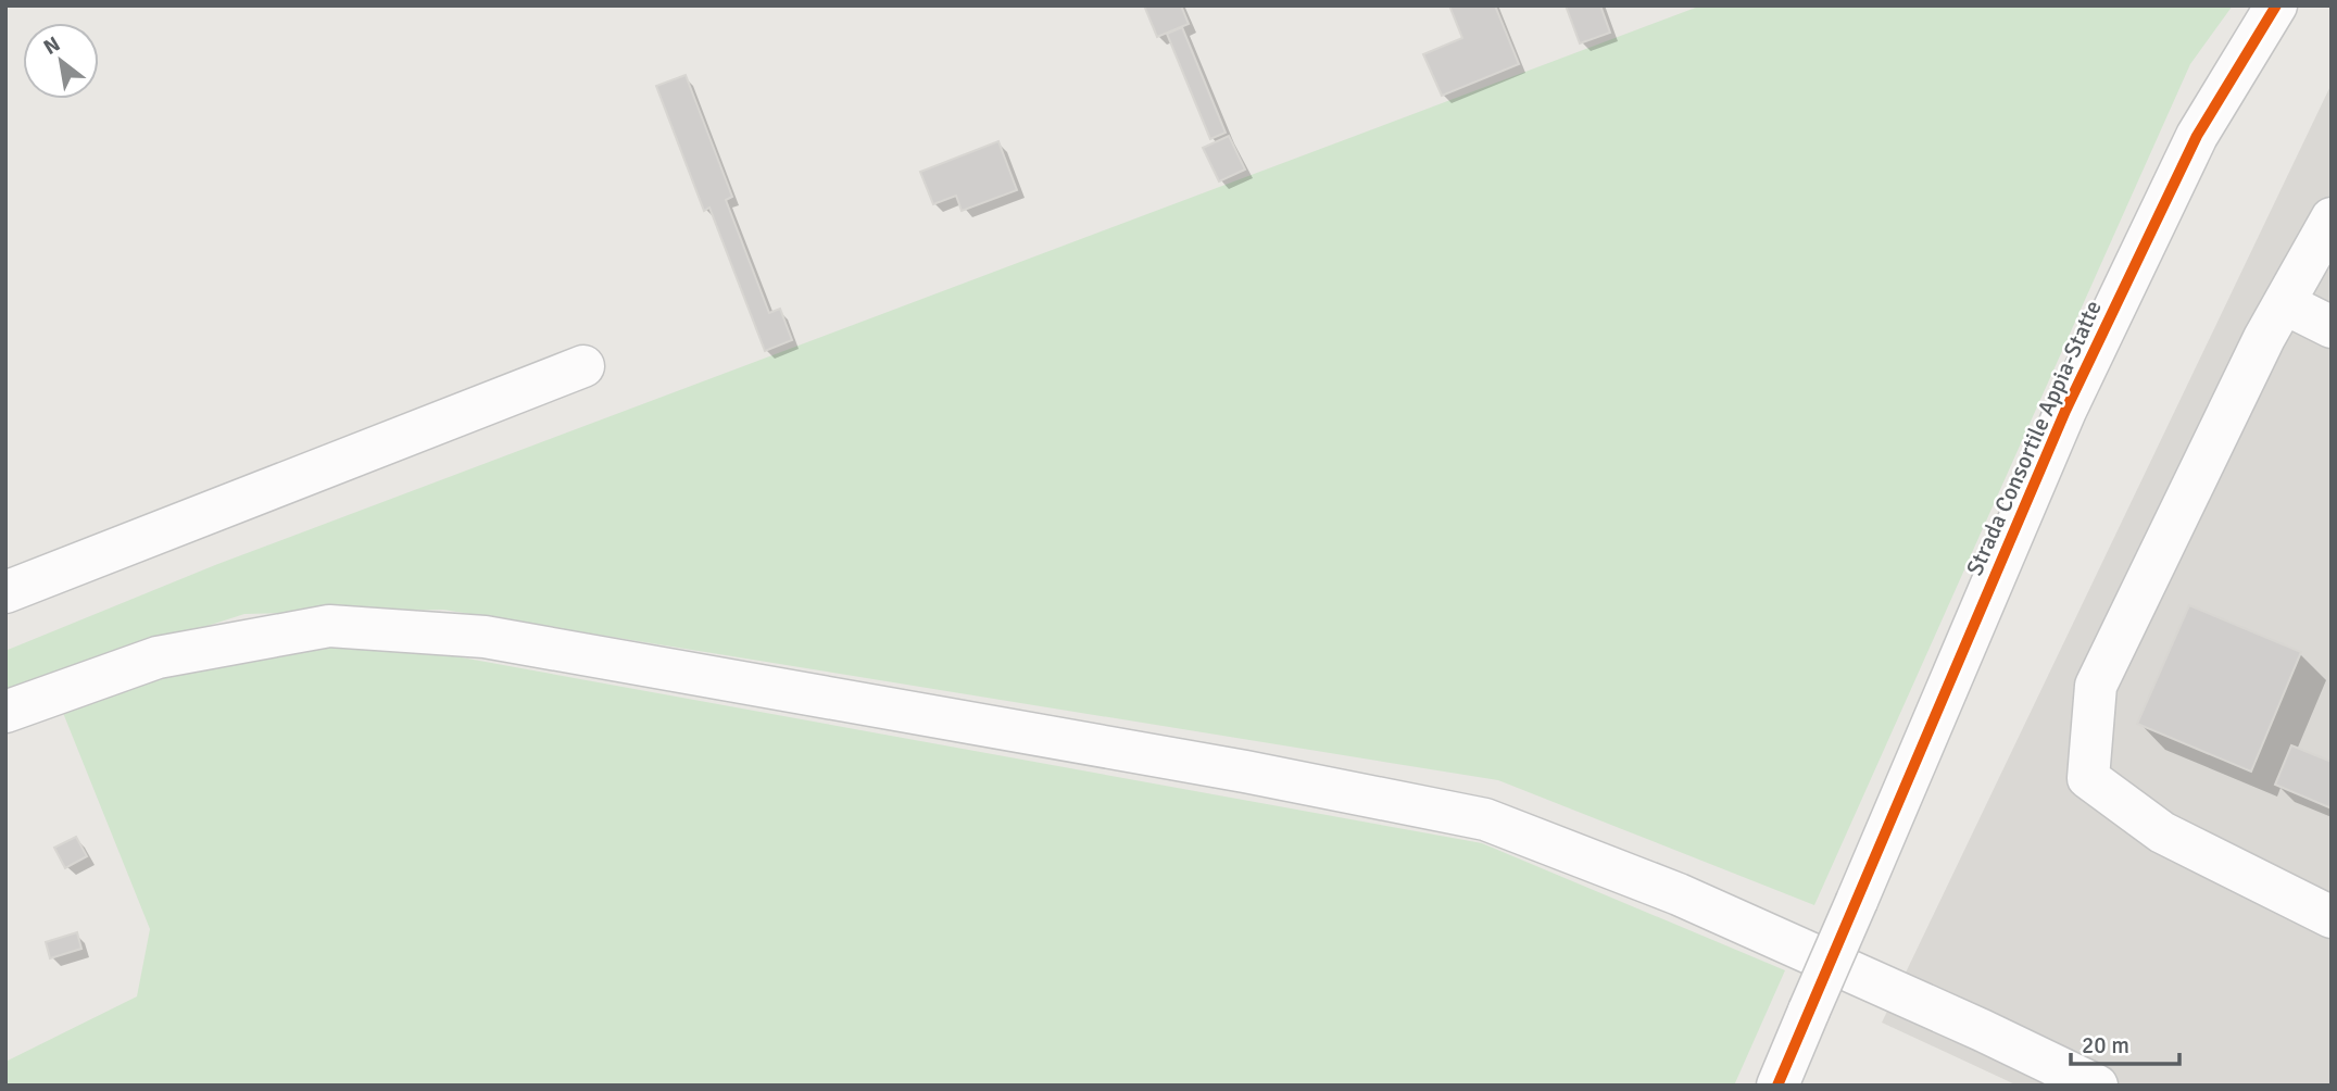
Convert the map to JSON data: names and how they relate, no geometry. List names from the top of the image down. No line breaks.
{"streets":{"street":["Strada Consortile Appia-Statte"]},"scale_bar":"20 m","north":"top left"}
